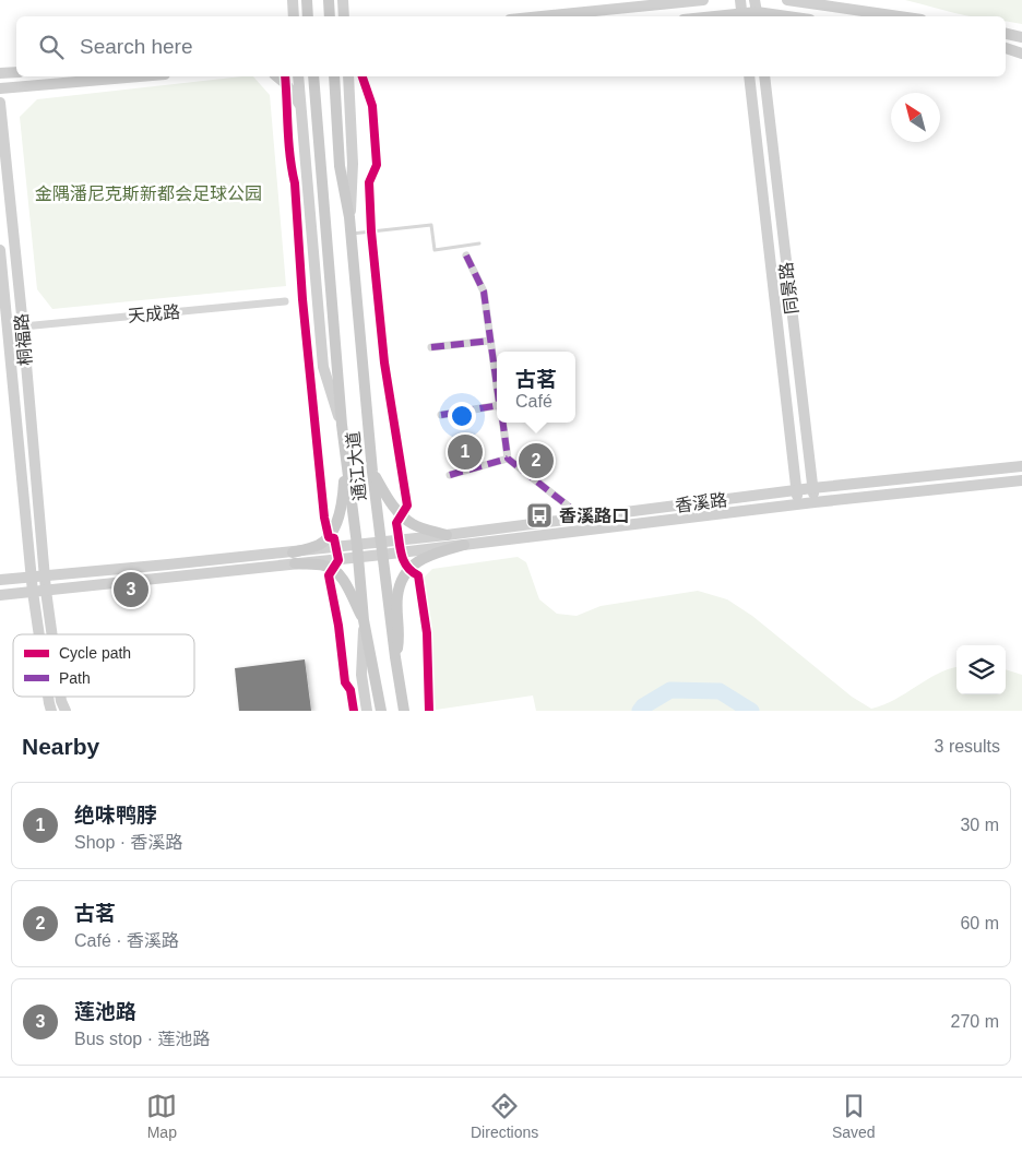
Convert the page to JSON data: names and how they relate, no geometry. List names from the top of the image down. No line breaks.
{"streets":{"main road":["通江大道"],"street":["同景路","天成路","桐福路","香溪路"]},"crossings":[["同景路","香溪路"],["天成路","桐福路"],["通江大道","香溪路"]],"parks":["金隅潘尼克斯新都会足球公园"],"places":{"bus stop":["香溪路口"]},"legend":["Cycle path","Path"],"north":"top left","page":{"search":"Search here","popup":["古茗","Café"],"pins":["1","2","3"],"heading":["Nearby","3 results"],"list":[{"mark":"1","name":"绝味鸭脖","note":"Shop · 香溪路","value":"30 m"},{"mark":"2","name":"古茗","note":"Café · 香溪路","value":"60 m"},{"mark":"3","name":"莲池路","note":"Bus stop · 莲池路","value":"270 m"}],"nav":["Map","Directions","Saved"]}}
